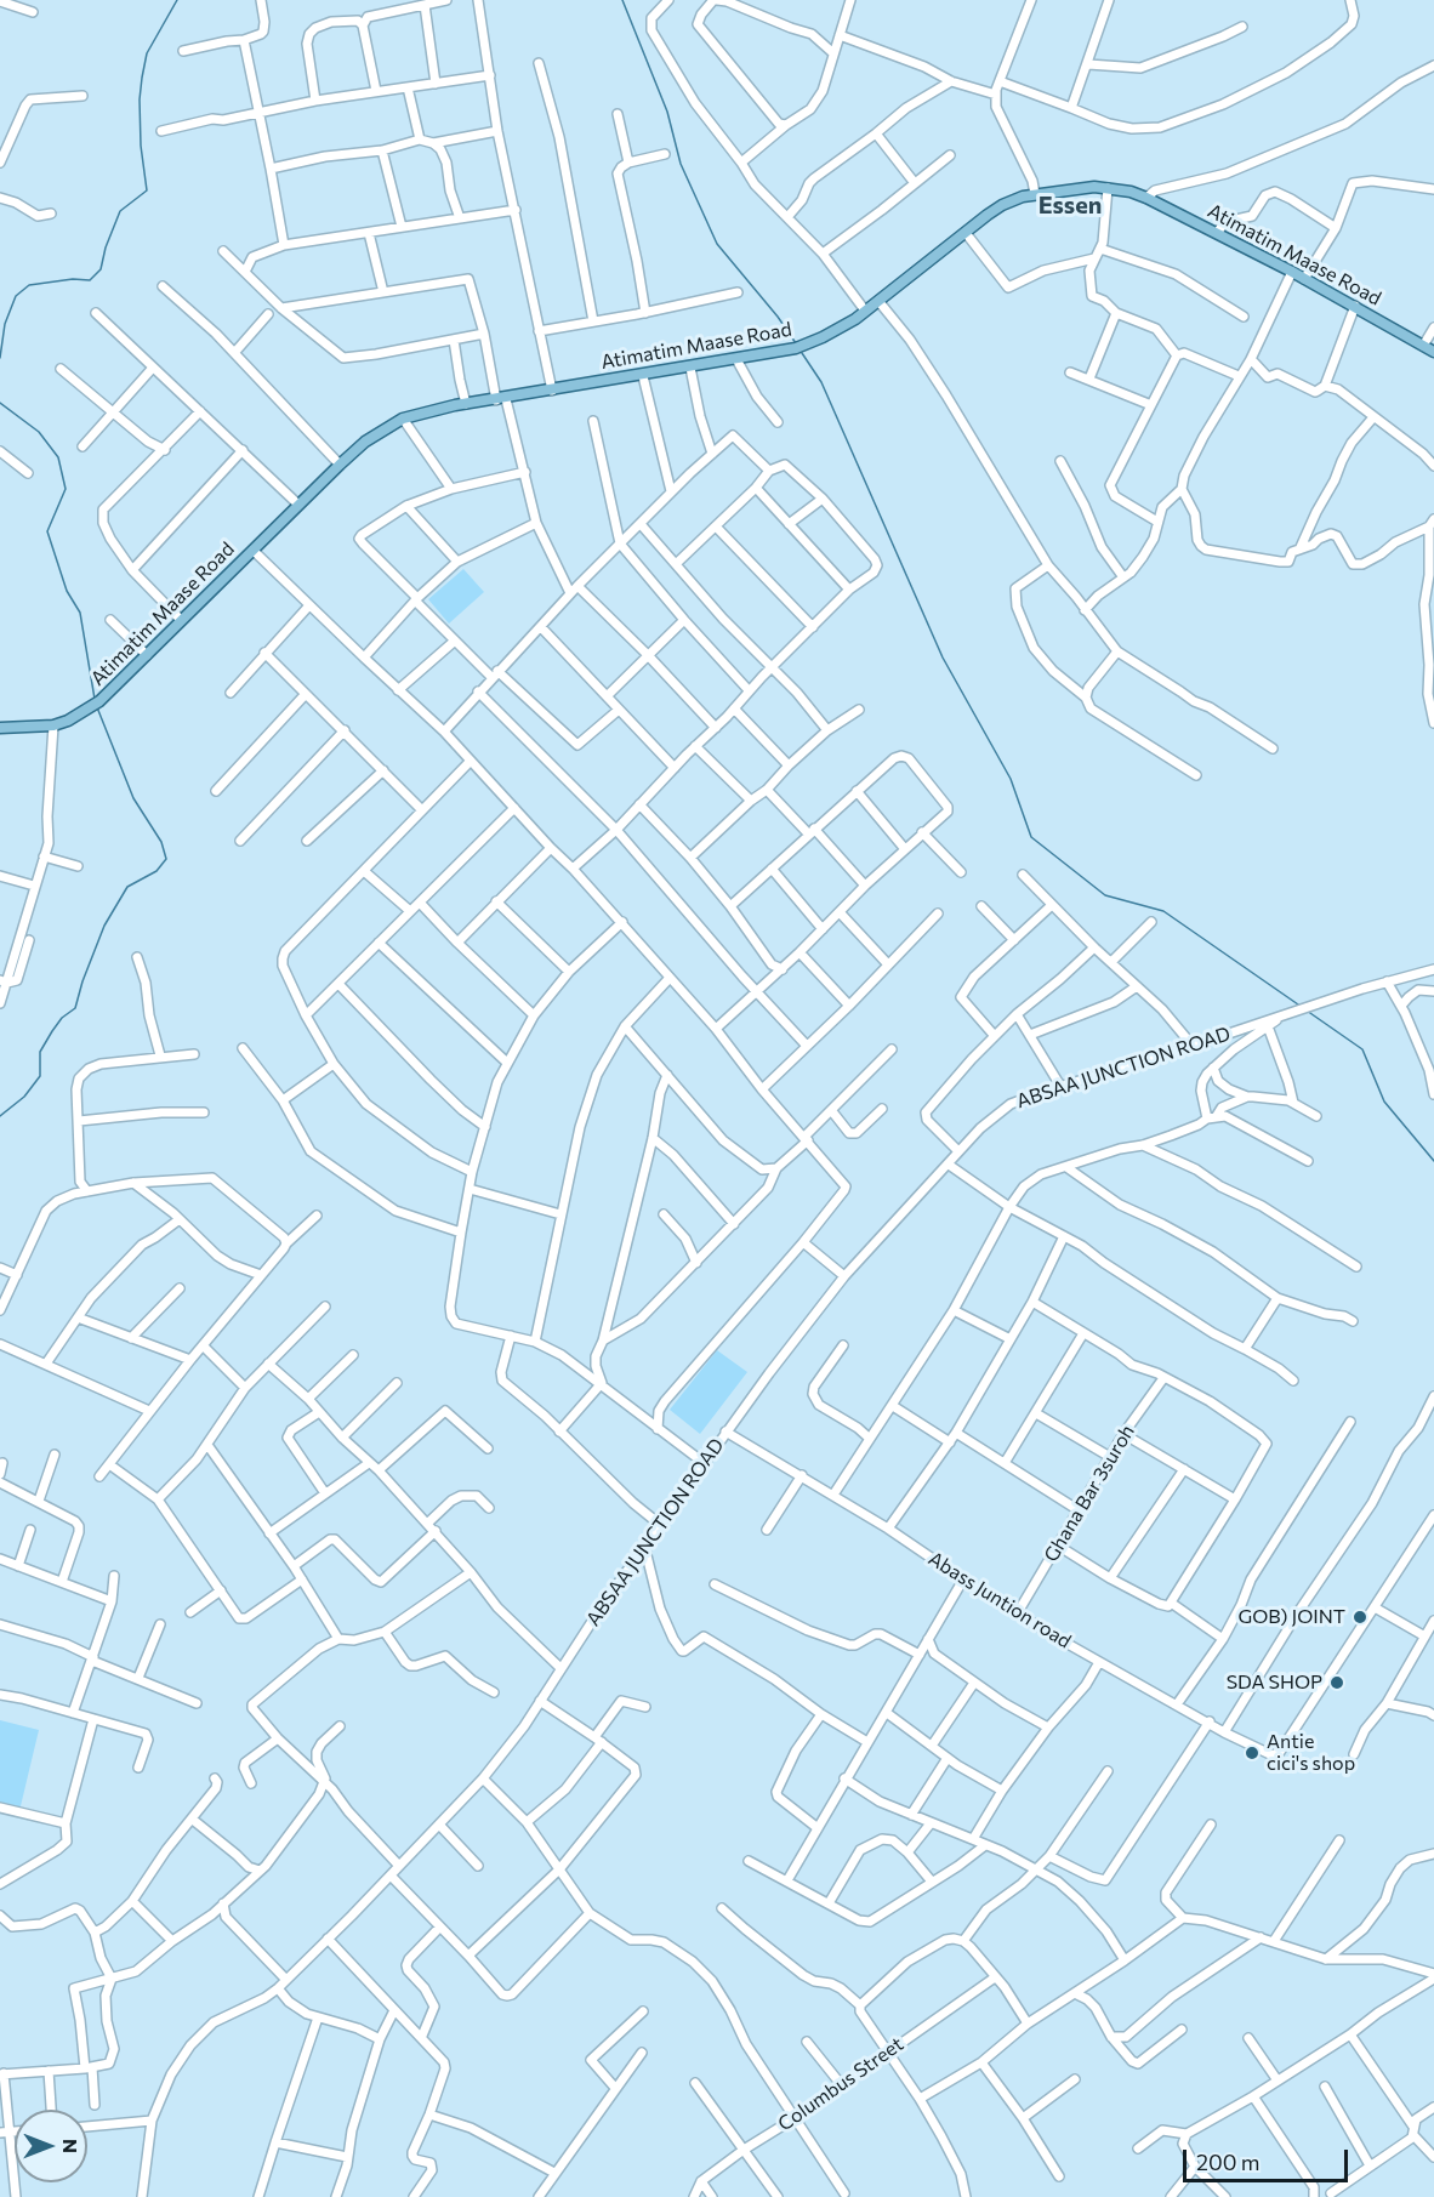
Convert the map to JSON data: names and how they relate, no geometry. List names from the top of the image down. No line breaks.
{"streets":{"main road":["Atimatim Maase Road"],"street":["ABSAA JUNCTION ROAD","Ghana Bar 3suroh","Abass Juntion road","Columbus Street"]},"crossings":[["ABSAA JUNCTION ROAD","Abass Juntion road"],["Ghana Bar 3suroh","Abass Juntion road"]],"districts":["Essen"],"places":["GOB) JOINT","SDA SHOP","Antie cici's shop"],"scale_bar":"200 m","north":"right"}
